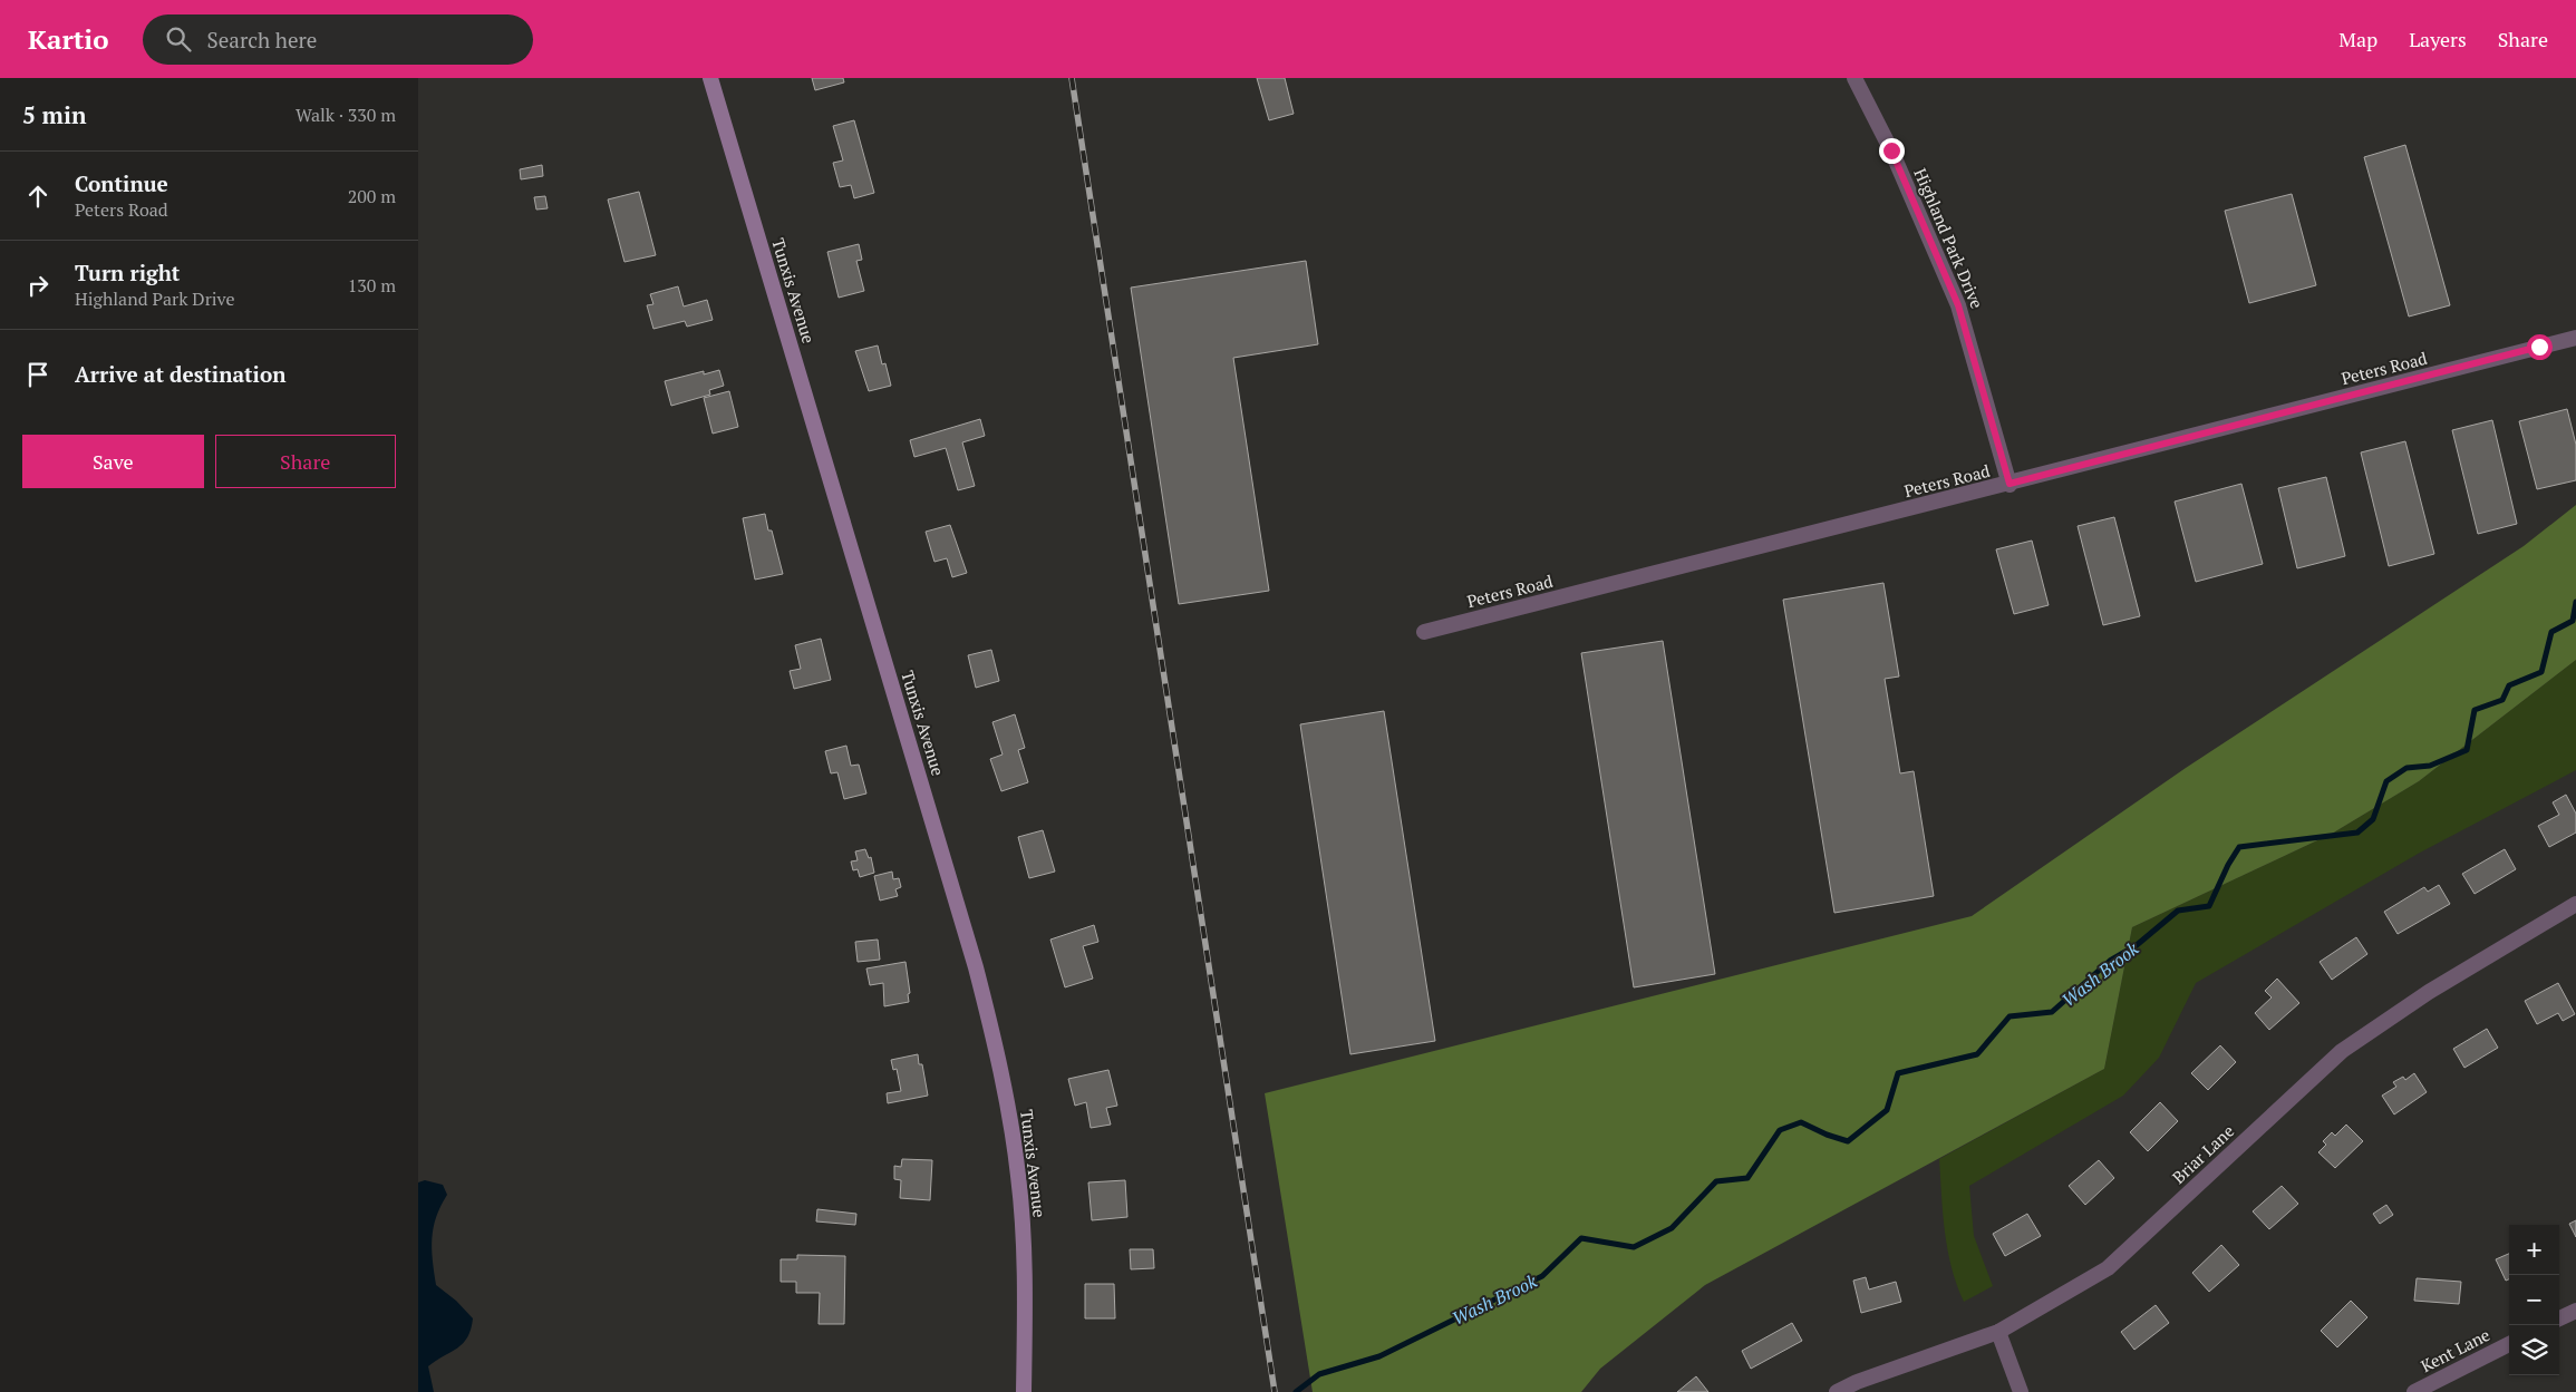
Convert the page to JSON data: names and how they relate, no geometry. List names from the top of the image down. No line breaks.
{"streets":{"main road":["Tunxis Avenue"],"street":["Highland Park Drive","Peters Road","Briar Lane","Kent Lane"]},"crossings":[["Highland Park Drive","Peters Road"]],"water":["Wash Brook"],"page":{"header":"Kartio","search":"Search here","nav":["Map","Layers","Share"],"heading":["5 min","Walk · 330 m"],"list":[["Continue","Peters Road","200 m"],["Turn right","Highland Park Drive","130 m"],"Arrive at destination"],"buttons":["Save","Share"],"map_buttons":["+","−"]}}
